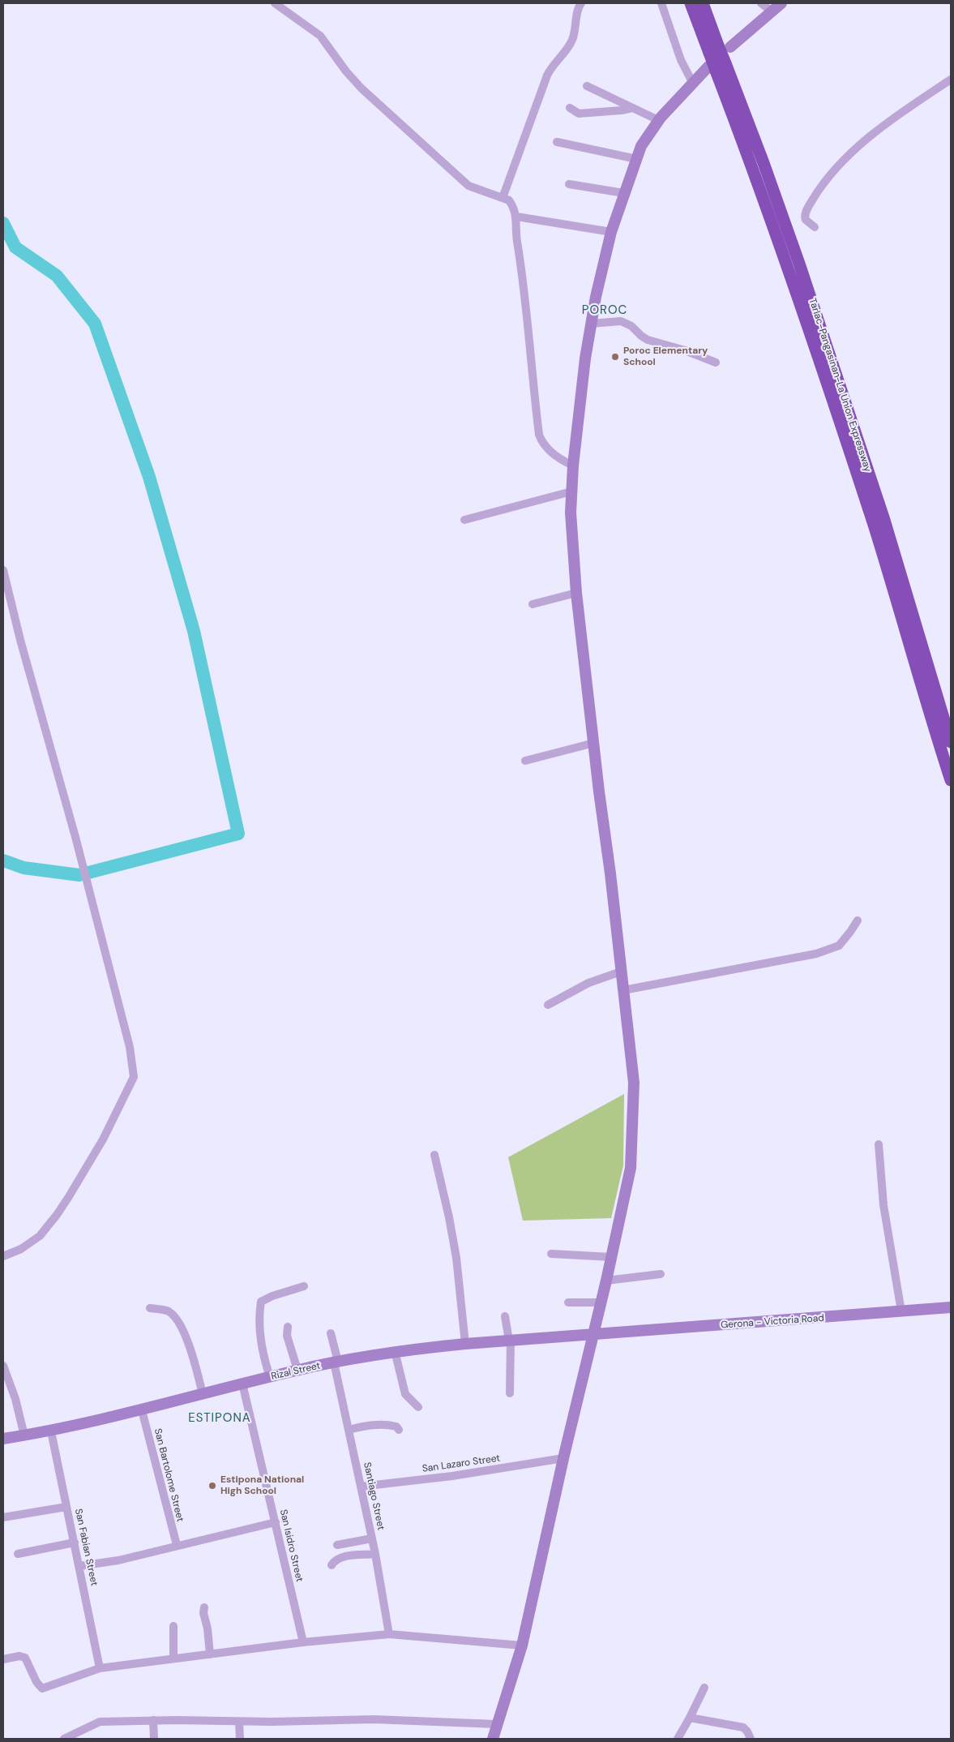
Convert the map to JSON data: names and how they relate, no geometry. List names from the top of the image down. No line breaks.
{"streets":{"highway":["Tarlac-Pangasinan-La Union Expressway"],"street":["Gerona - Victoria Road","Rizal Street","San Lazaro Street","San Bartolome Street","Santiago Street","San Isidro Street","San Fabian Street"]},"crossings":[["Gerona - Victoria Road","Rizal Street"],["Rizal Street","San Bartolome Street"],["Rizal Street","Santiago Street"],["Rizal Street","San Isidro Street"],["Rizal Street","San Fabian Street"],["San Lazaro Street","Santiago Street"]],"districts":["POROC","ESTIPONA"],"places":["Poroc Elementary School","Estipona National High School"]}
